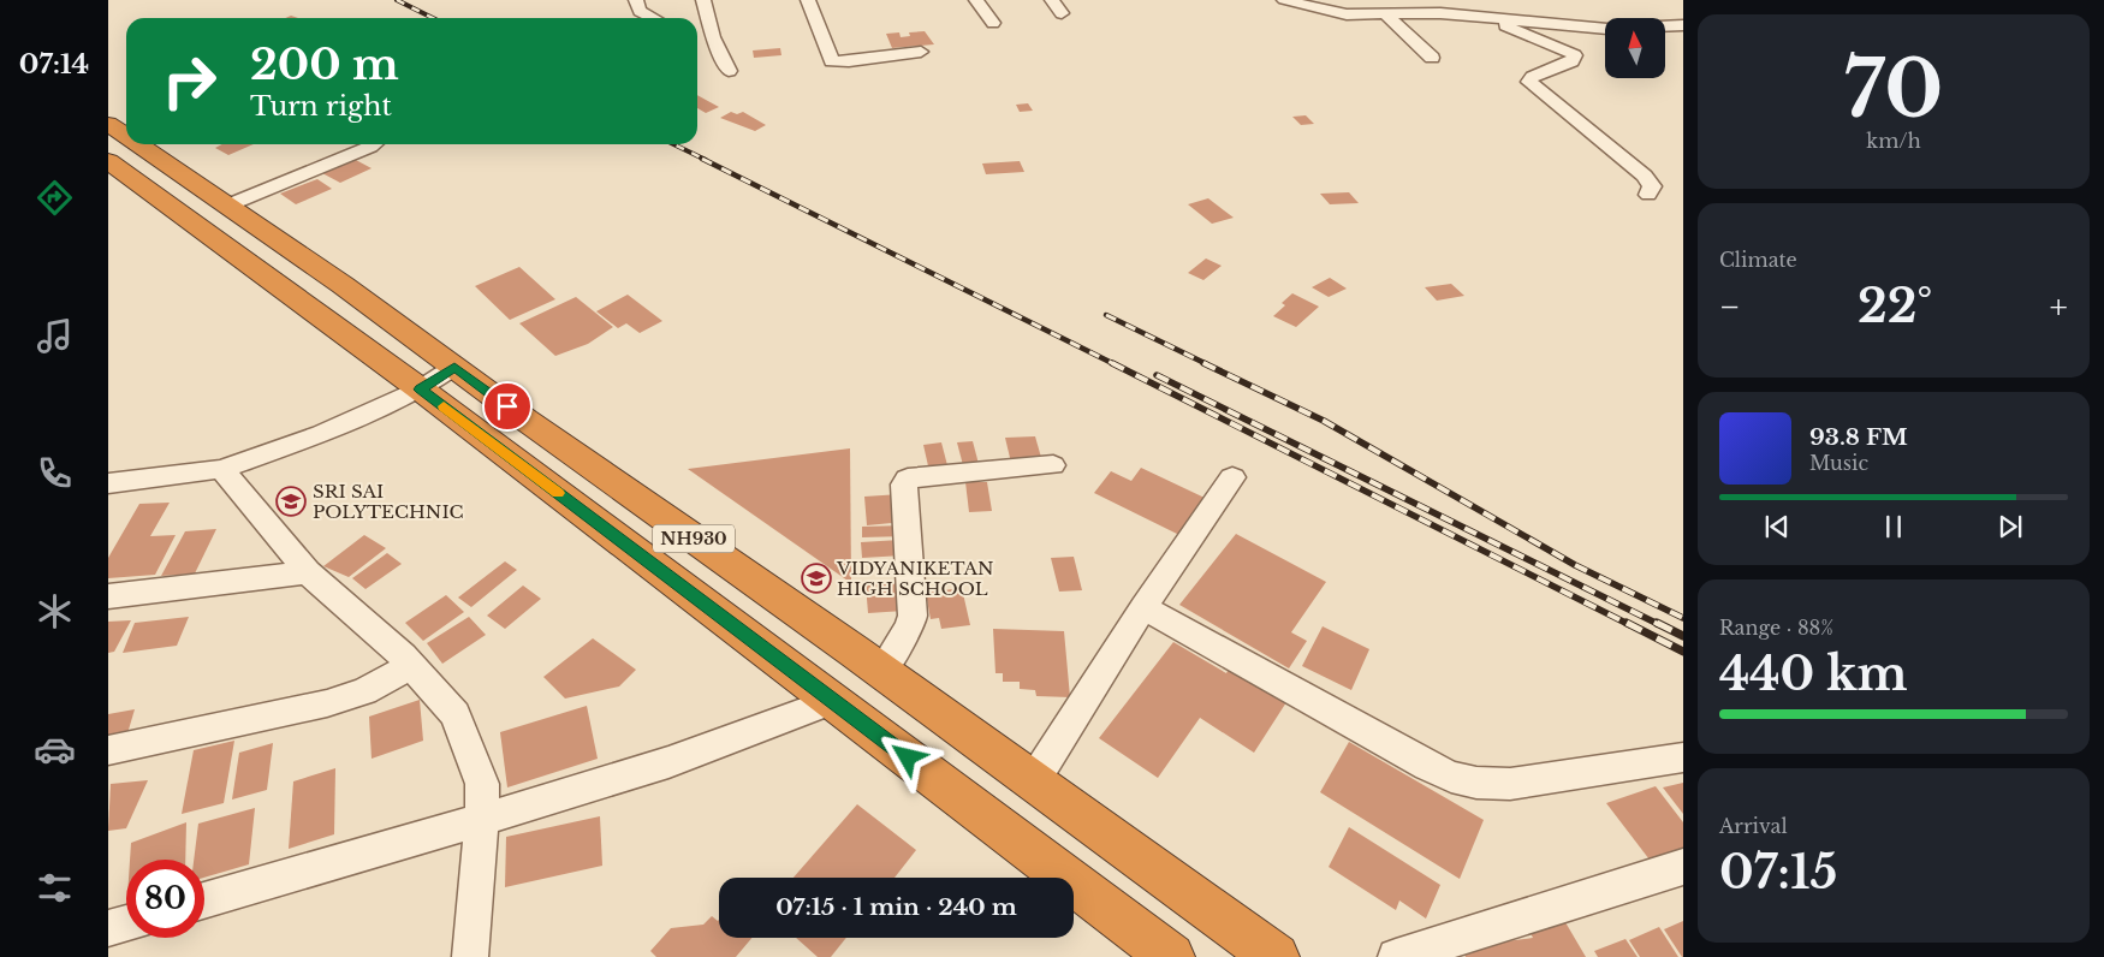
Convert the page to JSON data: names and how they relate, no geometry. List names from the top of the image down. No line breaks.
{"streets":{"highway":["NH930"]},"places":{"school or university":["SRI SAI POLYTECHNIC","VIDYANIKETAN HIGH SCHOOL"]},"north":"top","page":{"tabs":"07:14","tile":[["70","km/h"],"Climate",["Range · 88%","440 km"],["Arrival","07:15"]],"turn":["200 m","Turn right"],"heat":["−","22°","+"],"song":["93.8 FM","Music"],"limit":"80","trip":"07:15 · 1 min · 240 m"}}
